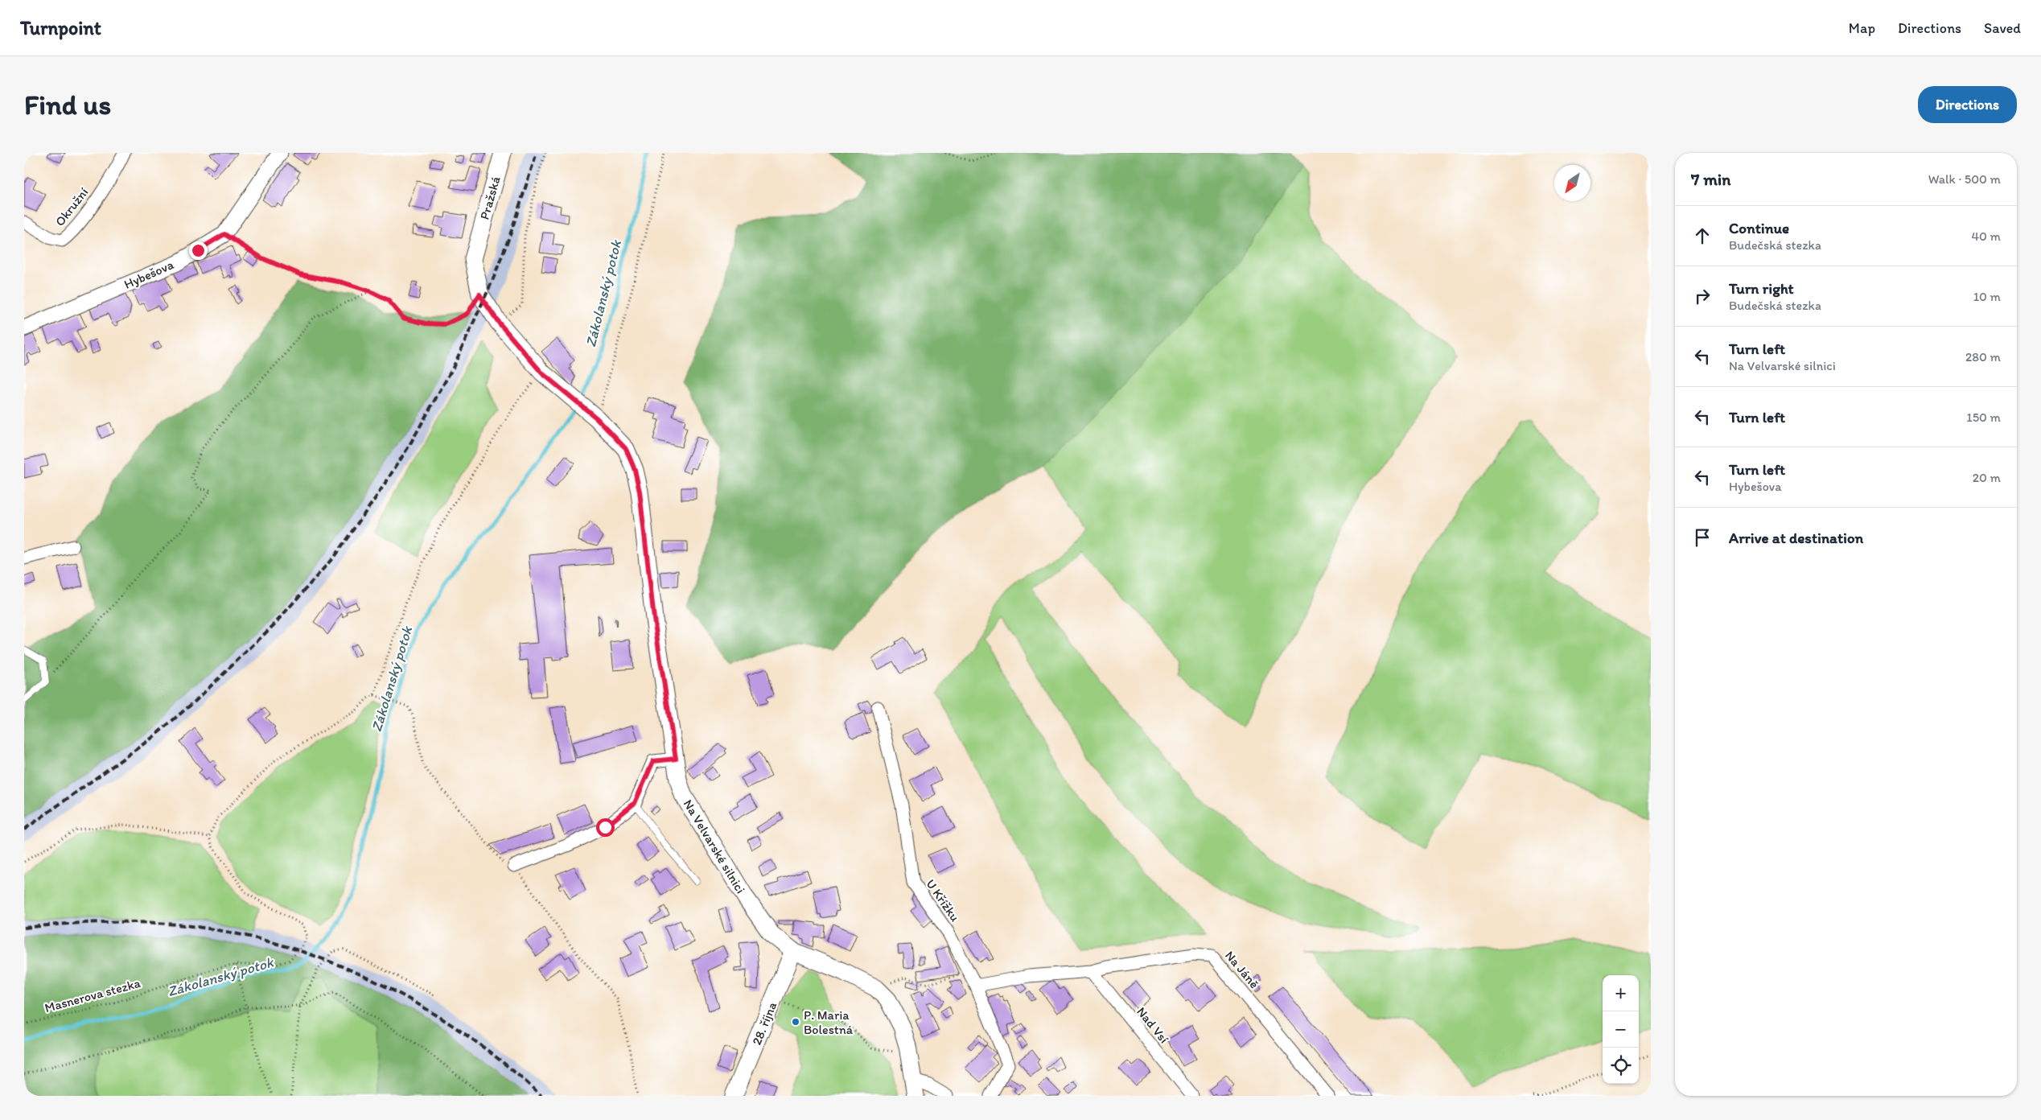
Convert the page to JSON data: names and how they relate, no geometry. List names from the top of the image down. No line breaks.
{"streets":{"main road":["Pražská","Na Velvarské silnici","28. října"],"street":["Okružní","Hybešova","U Křížku","Na Jáně","Nad Vsí"],"path":["Masnerova stezka"]},"crossings":[["Pražská","Na Velvarské silnici"],["Na Velvarské silnici","28. října"],["U Křížku","Na Jáně"],["Na Jáně","Nad Vsí"]],"water":["Zákolanský potok"],"places":["P. Maria Bolestná"],"north":"bottom left","page":{"header":"Turnpoint","nav":["Map","Directions","Saved"],"buttons":"Directions","title":"Find us","heading":["7 min","Walk · 500 m"],"list":[["Continue","Budečská stezka","40 m"],["Turn right","Budečská stezka","10 m"],["Turn left","Na Velvarské silnici","280 m"],["Turn left","150 m"],["Turn left","Hybešova","20 m"],"Arrive at destination"],"map_buttons":["+","−"]}}
